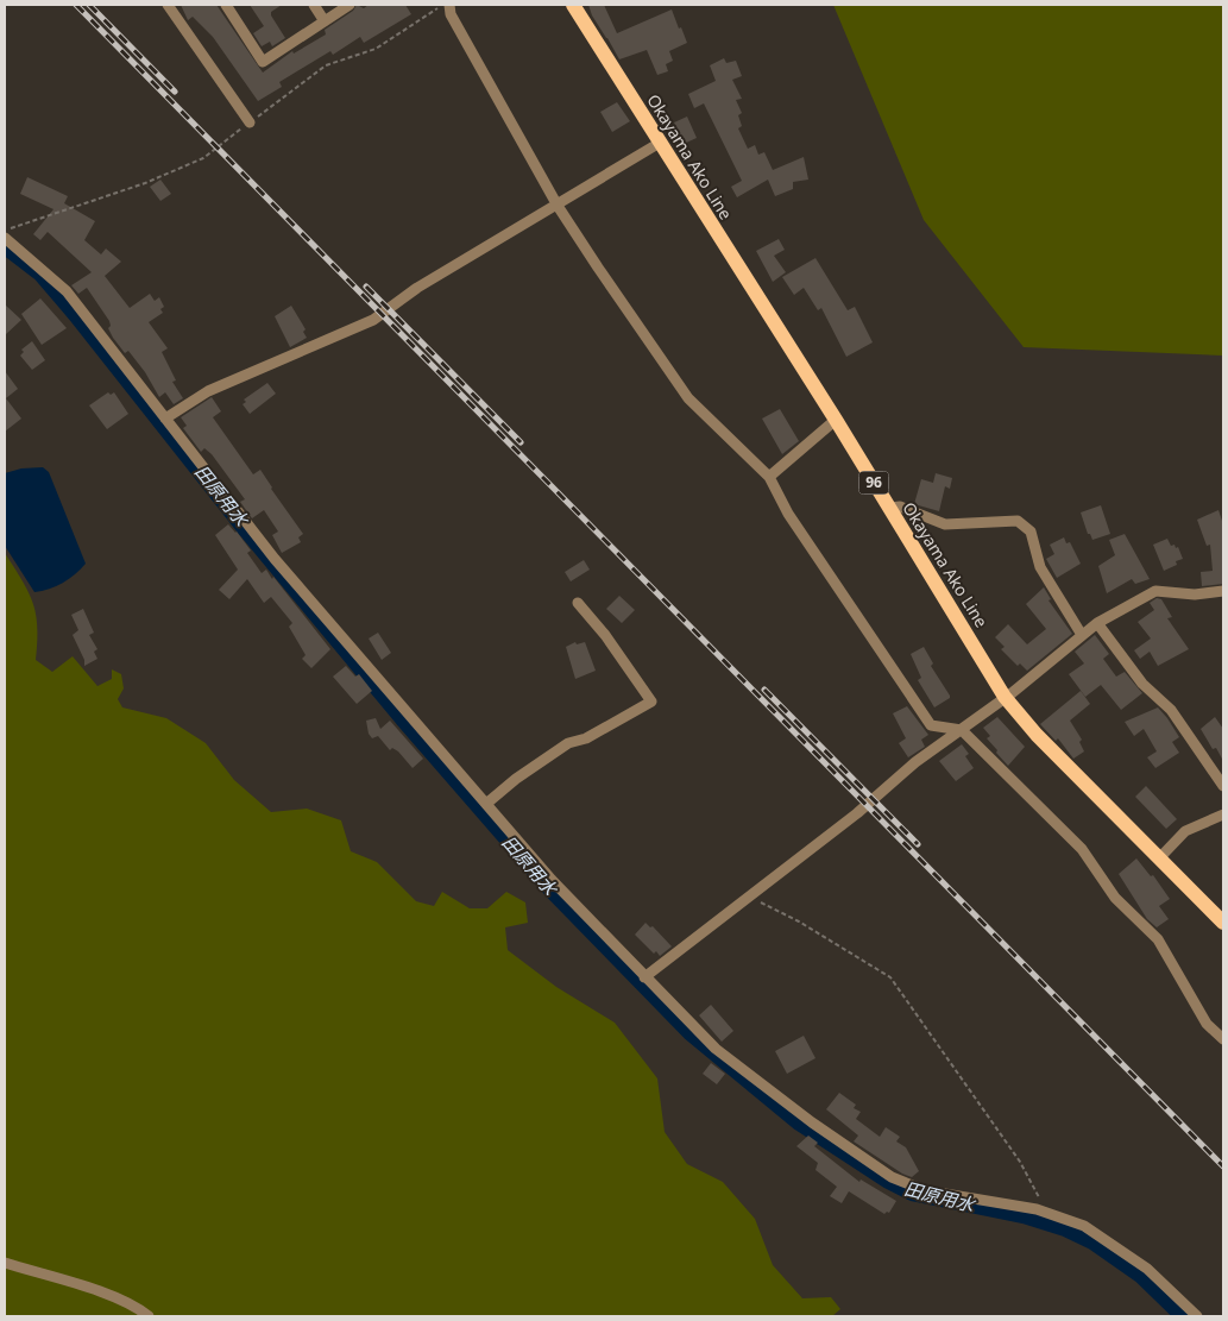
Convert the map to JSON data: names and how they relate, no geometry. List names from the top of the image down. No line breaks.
{"streets":{"main road":["Okayama Ako Line","96"]},"water":["田原用水"]}
